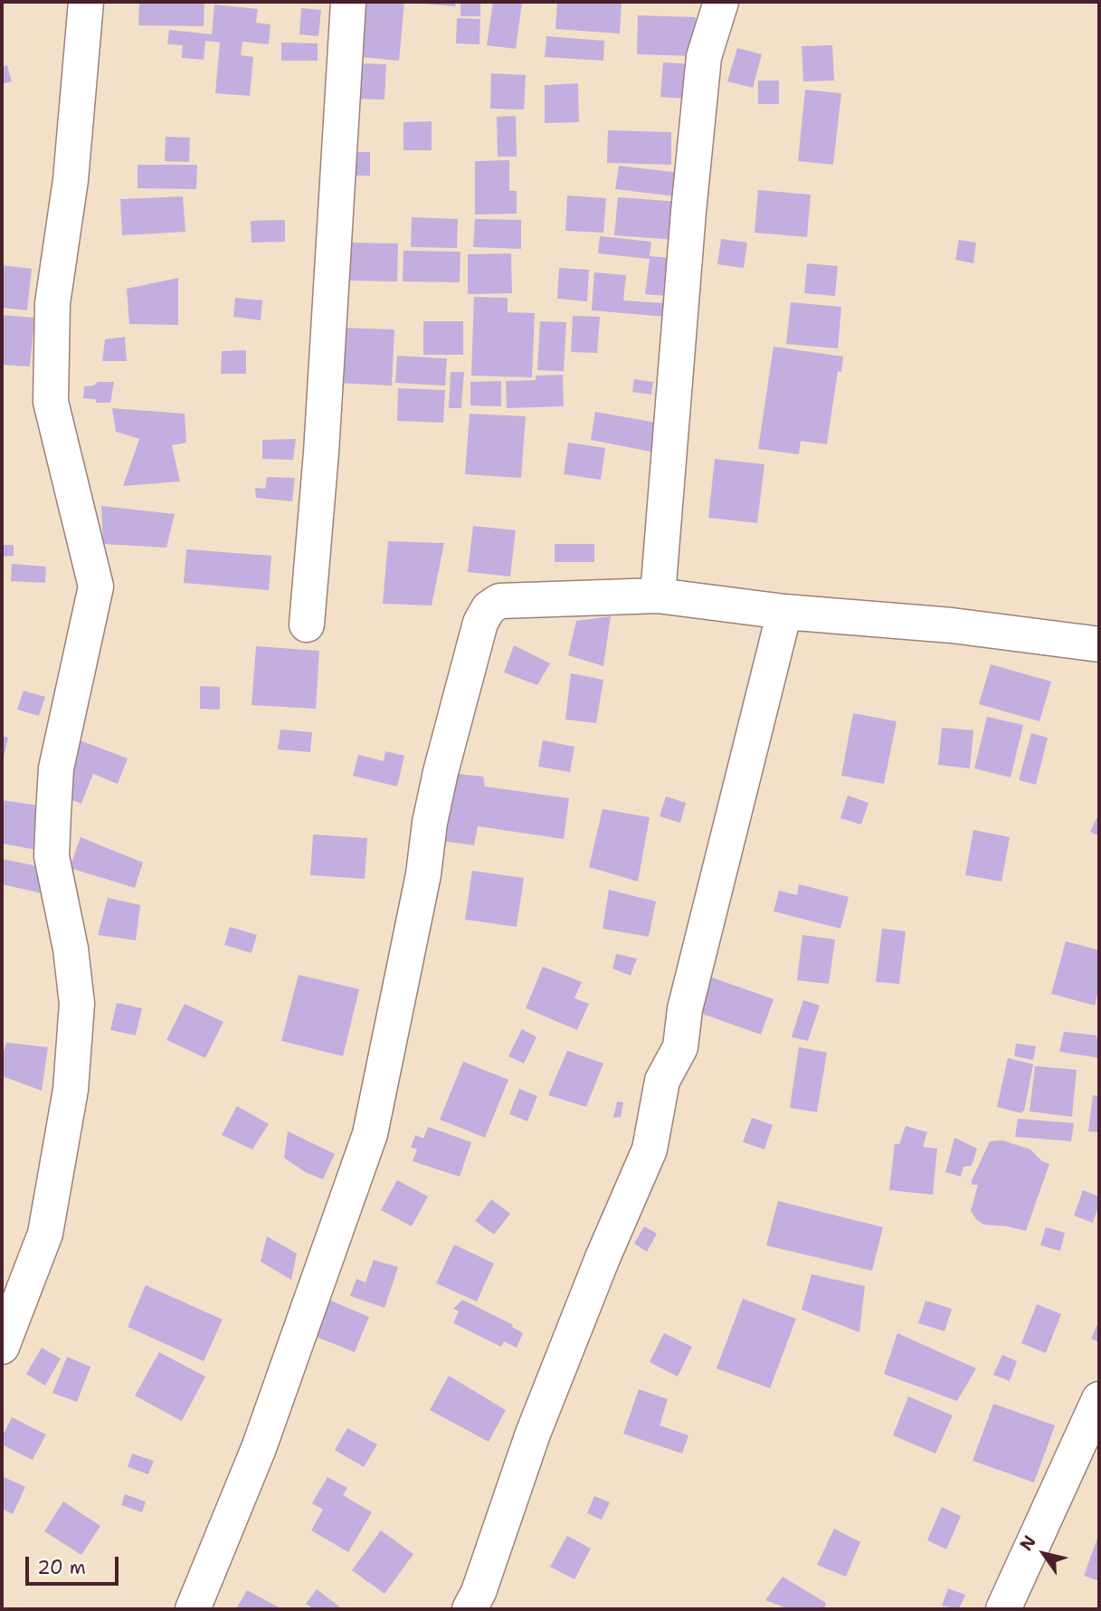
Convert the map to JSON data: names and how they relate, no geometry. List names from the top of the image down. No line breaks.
{"scale_bar":"20 m","north":"top left"}
